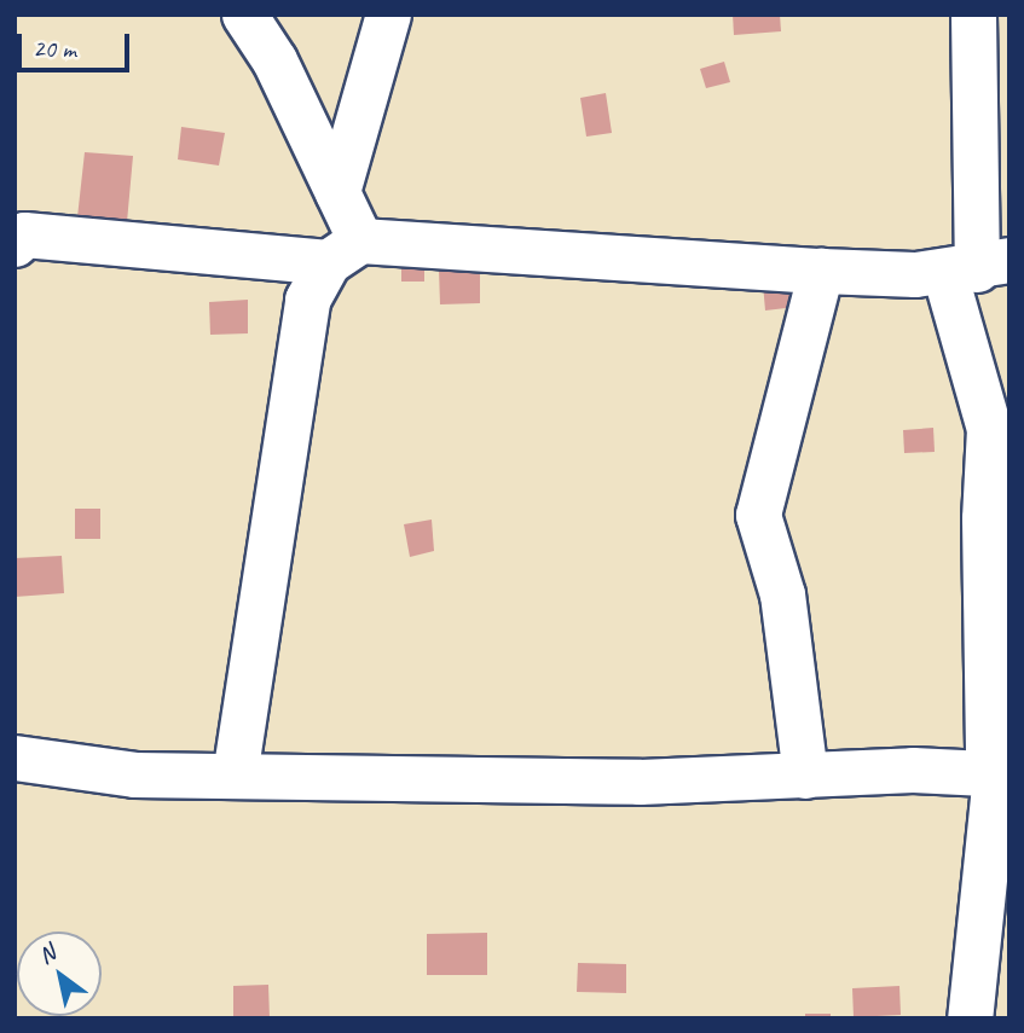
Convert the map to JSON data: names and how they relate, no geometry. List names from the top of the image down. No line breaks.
{"scale_bar":"20 m","north":"top left"}
